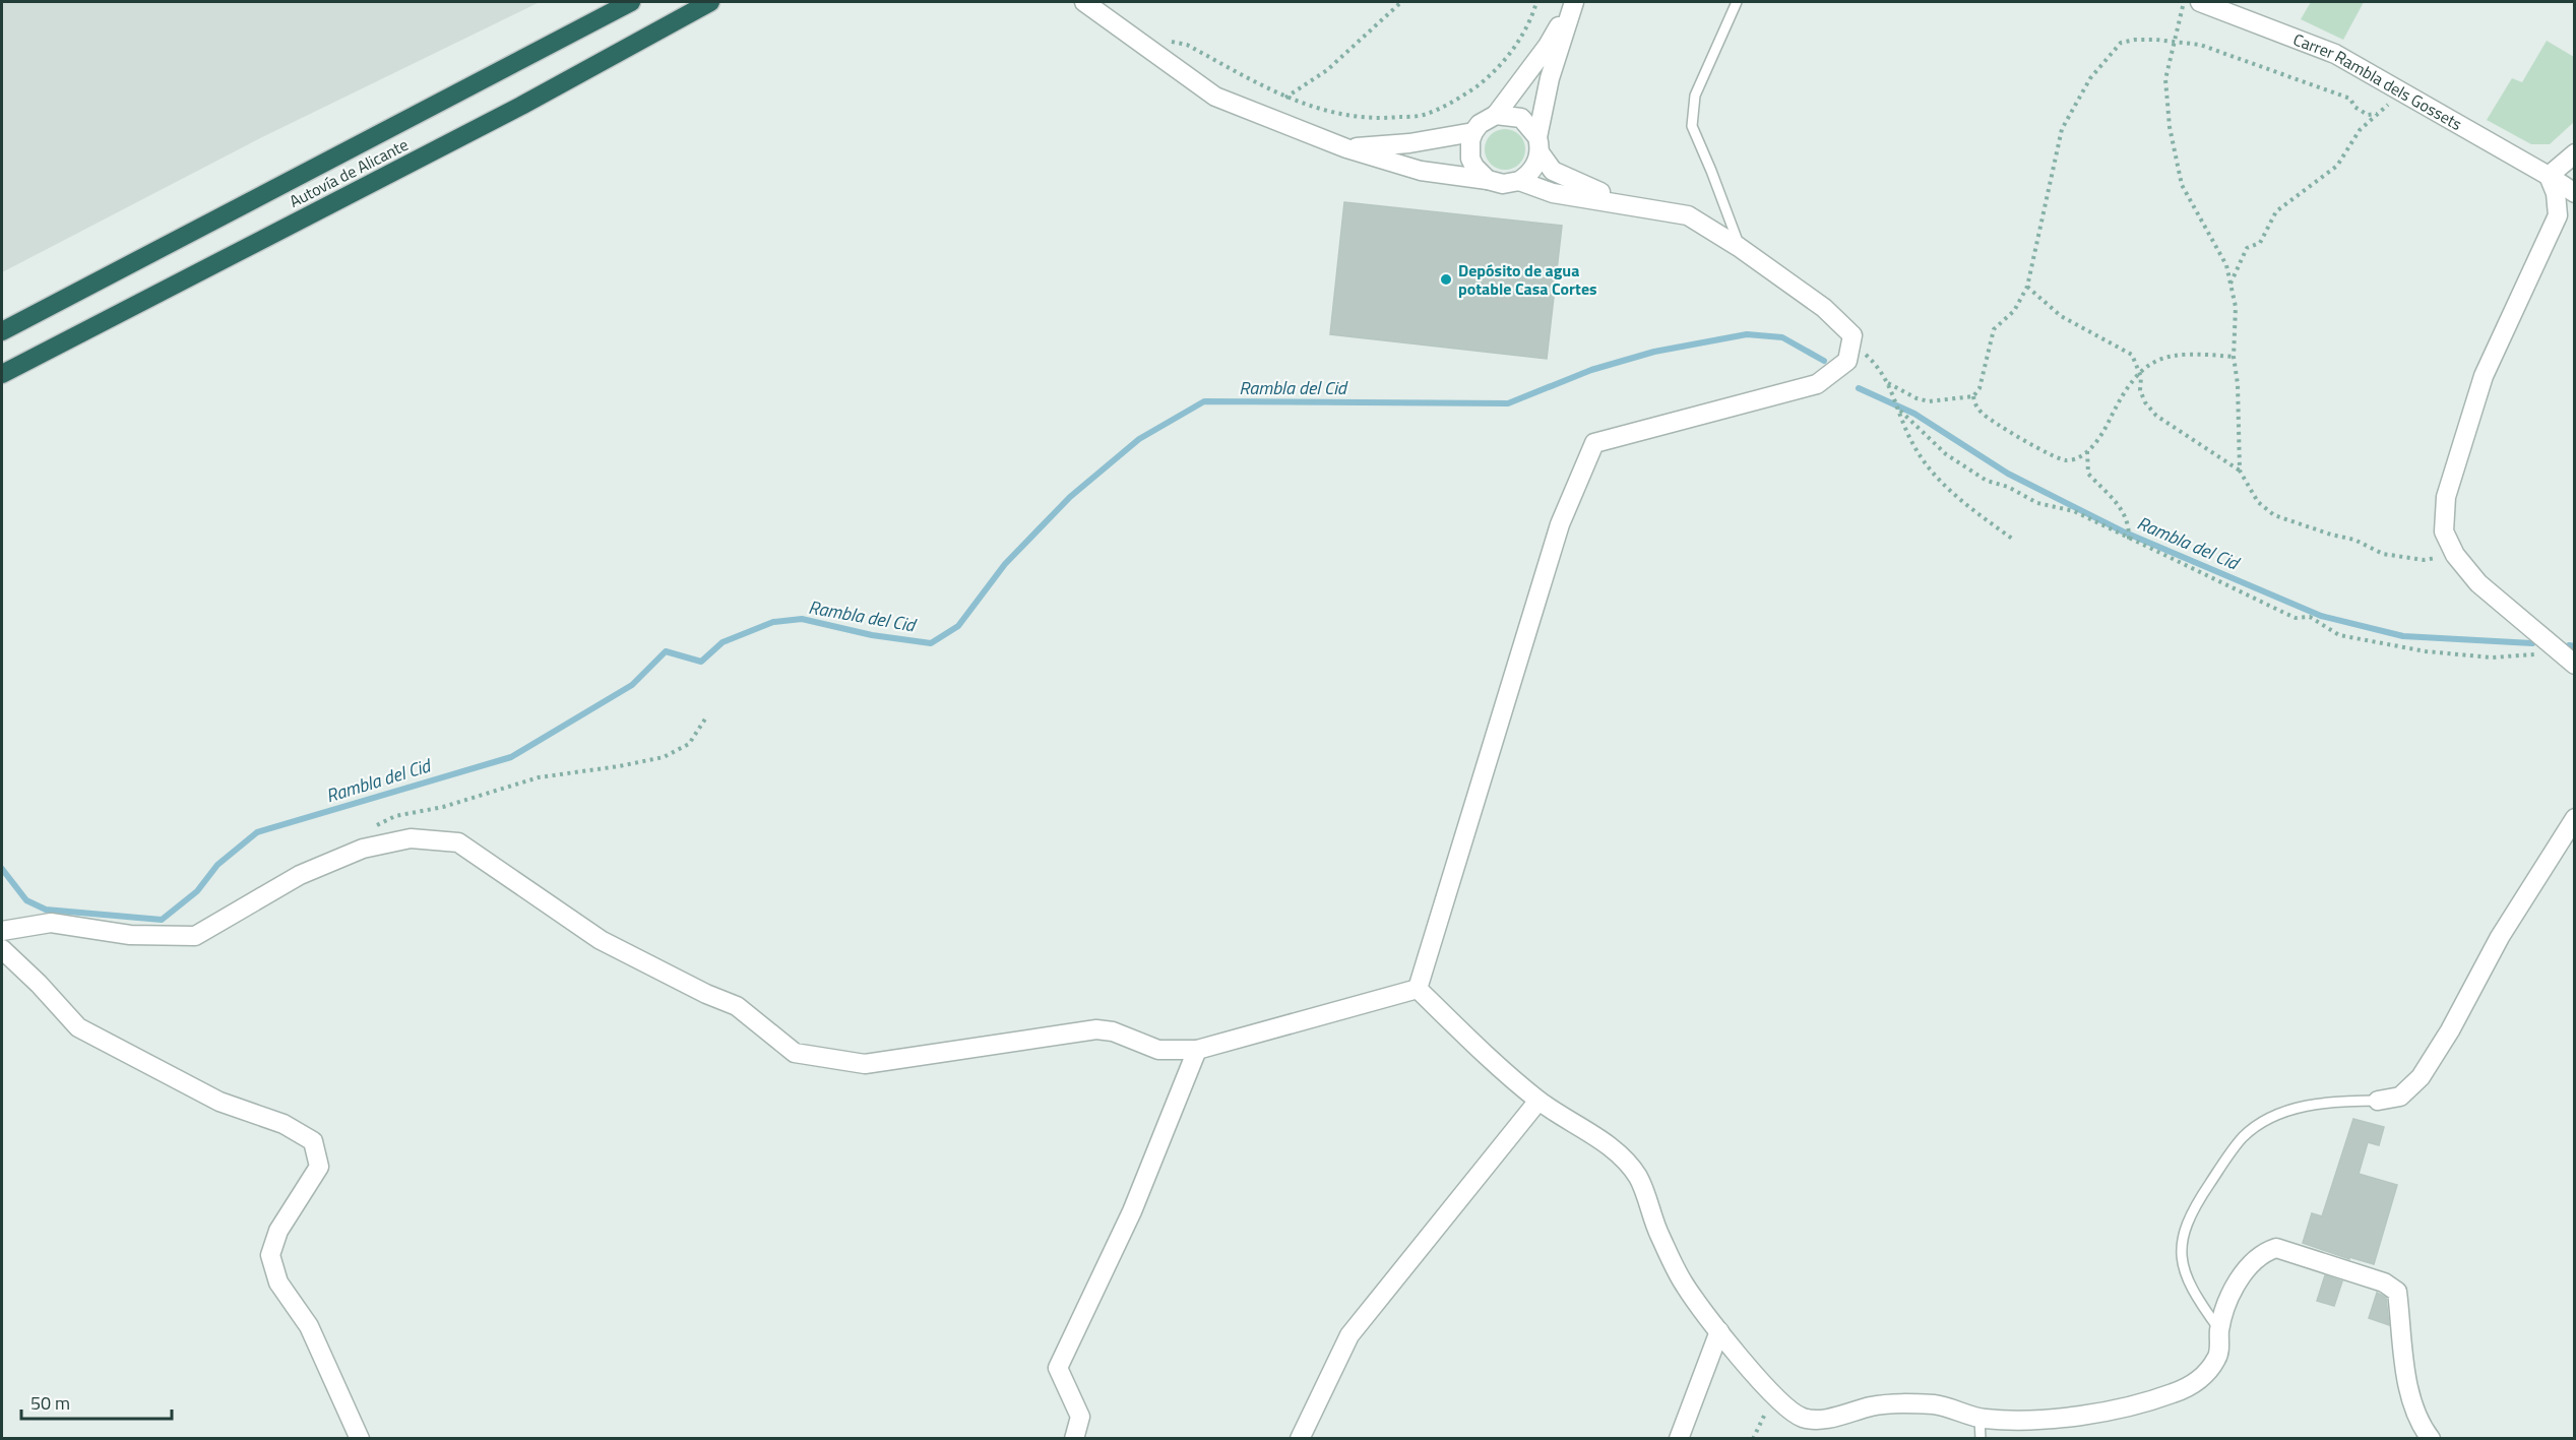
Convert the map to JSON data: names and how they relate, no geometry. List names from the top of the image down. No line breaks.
{"streets":{"highway":["Autovía de Alicante"],"street":["Carrer Rambla dels Gossets"]},"water":["Rambla del Cid"],"places":["Depósito de agua potable Casa Cortes"],"scale_bar":"50 m"}
